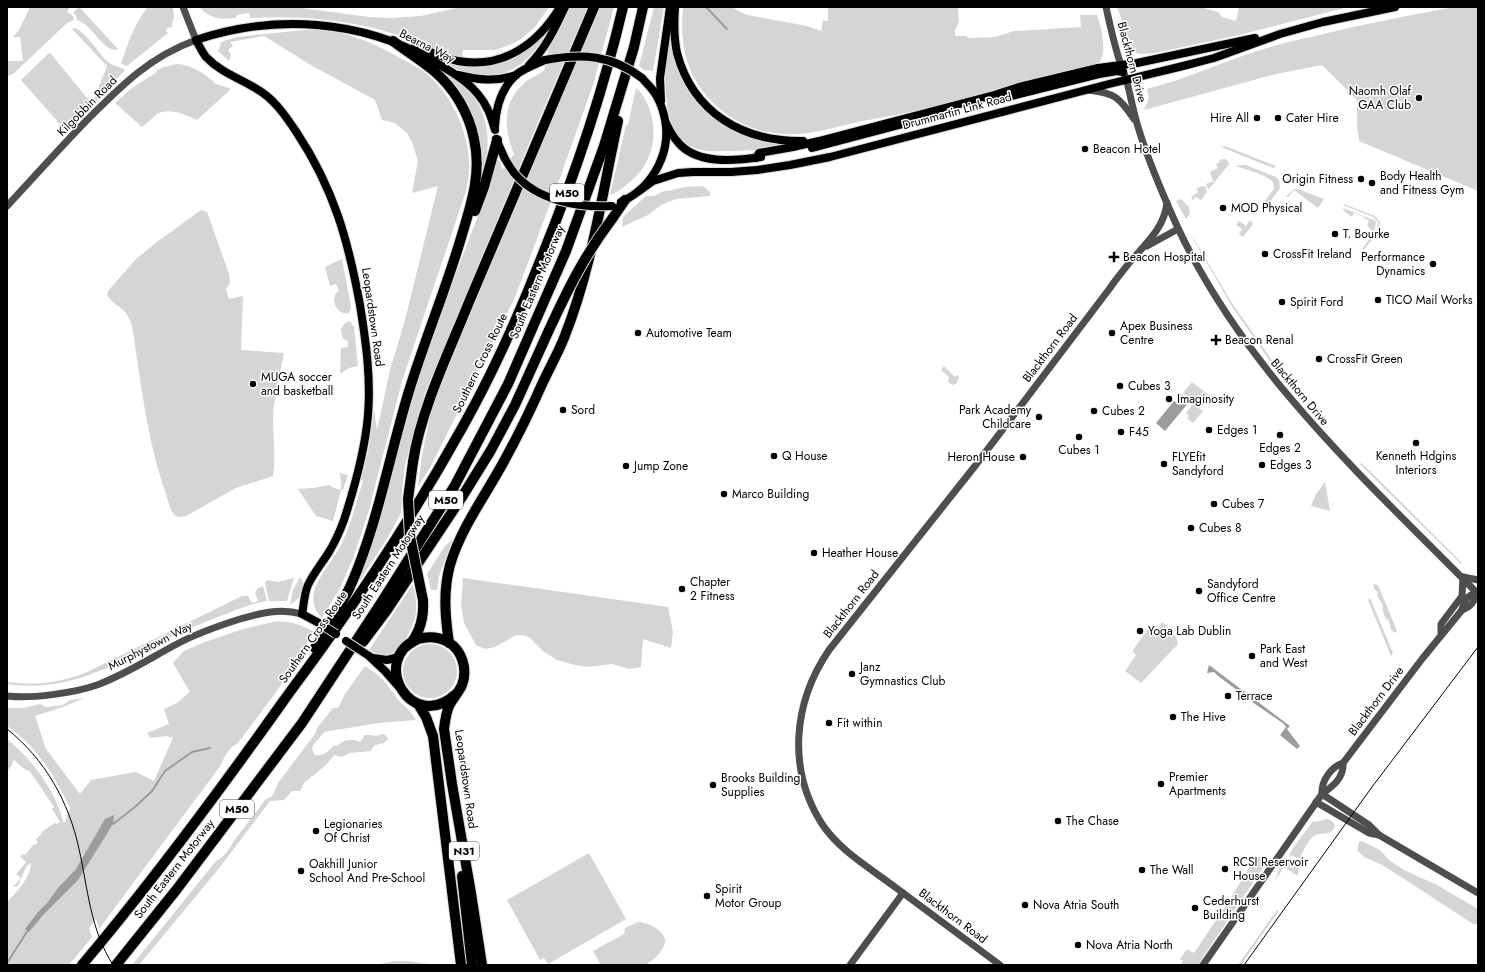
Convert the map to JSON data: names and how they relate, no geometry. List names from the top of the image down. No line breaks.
{"streets":{"highway":["M50","South Eastern Motorway","Leopardstown Road","Southern Cross Route","N31"],"main road":["Bearna Way","Drummartin Link Road"],"street":["Blackthorn Drive","Kilgobbin Road","Blackthorn Road","Murphystown Way"]},"crossings":[["Bearna Way","Kilgobbin Road"],["Bearna Way","Drummartin Link Road"],["Bearna Way","Leopardstown Road"],["Blackthorn Drive","Drummartin Link Road"],["Blackthorn Drive","Blackthorn Road"],["Kilgobbin Road","Leopardstown Road"],["South Eastern Motorway","Southern Cross Route"],["Leopardstown Road","Murphystown Way"],["Leopardstown Road","N31"]],"places":{"other":["Naomh Olaf GAA Club","Hire All","Cater Hire","Beacon Hotel","Origin Fitness","Body Health and Fitness Gym","MOD Physical","T. Bourke","CrossFit Ireland","Performance Dynamics","TICO Mail Works","Spirit Ford","Automotive Team","Apex Business Centre","CrossFit Green","MUGA soccer and basketball","Cubes 3","Imaginosity","Sord","Cubes 2","Park Academy Childcare","Edges 1","F45","Edges 2","Cubes 1","Kenneth Hdgins Interiors","Q House","Heron House","FLYEfit Sandyford","Edges 3","Jump Zone","Marco Building","Cubes 7","Cubes 8","Heather House","Chapter 2 Fitness","Sandyford Office Centre","Yoga Lab Dublin","Park East and West","Janz Gymnastics Club","Terrace","The Hive","Fit within","Premier Apartments","Brooks Building Supplies","The Chase","Legionaries Of Christ","RCSI Reservoir House","The Wall","Oakhill Junior School And Pre-School","Spirit Motor Group","Nova Atria South","Cederhurst Building","Nova Atria North"],"health":["Beacon Hospital","Beacon Renal"]}}
